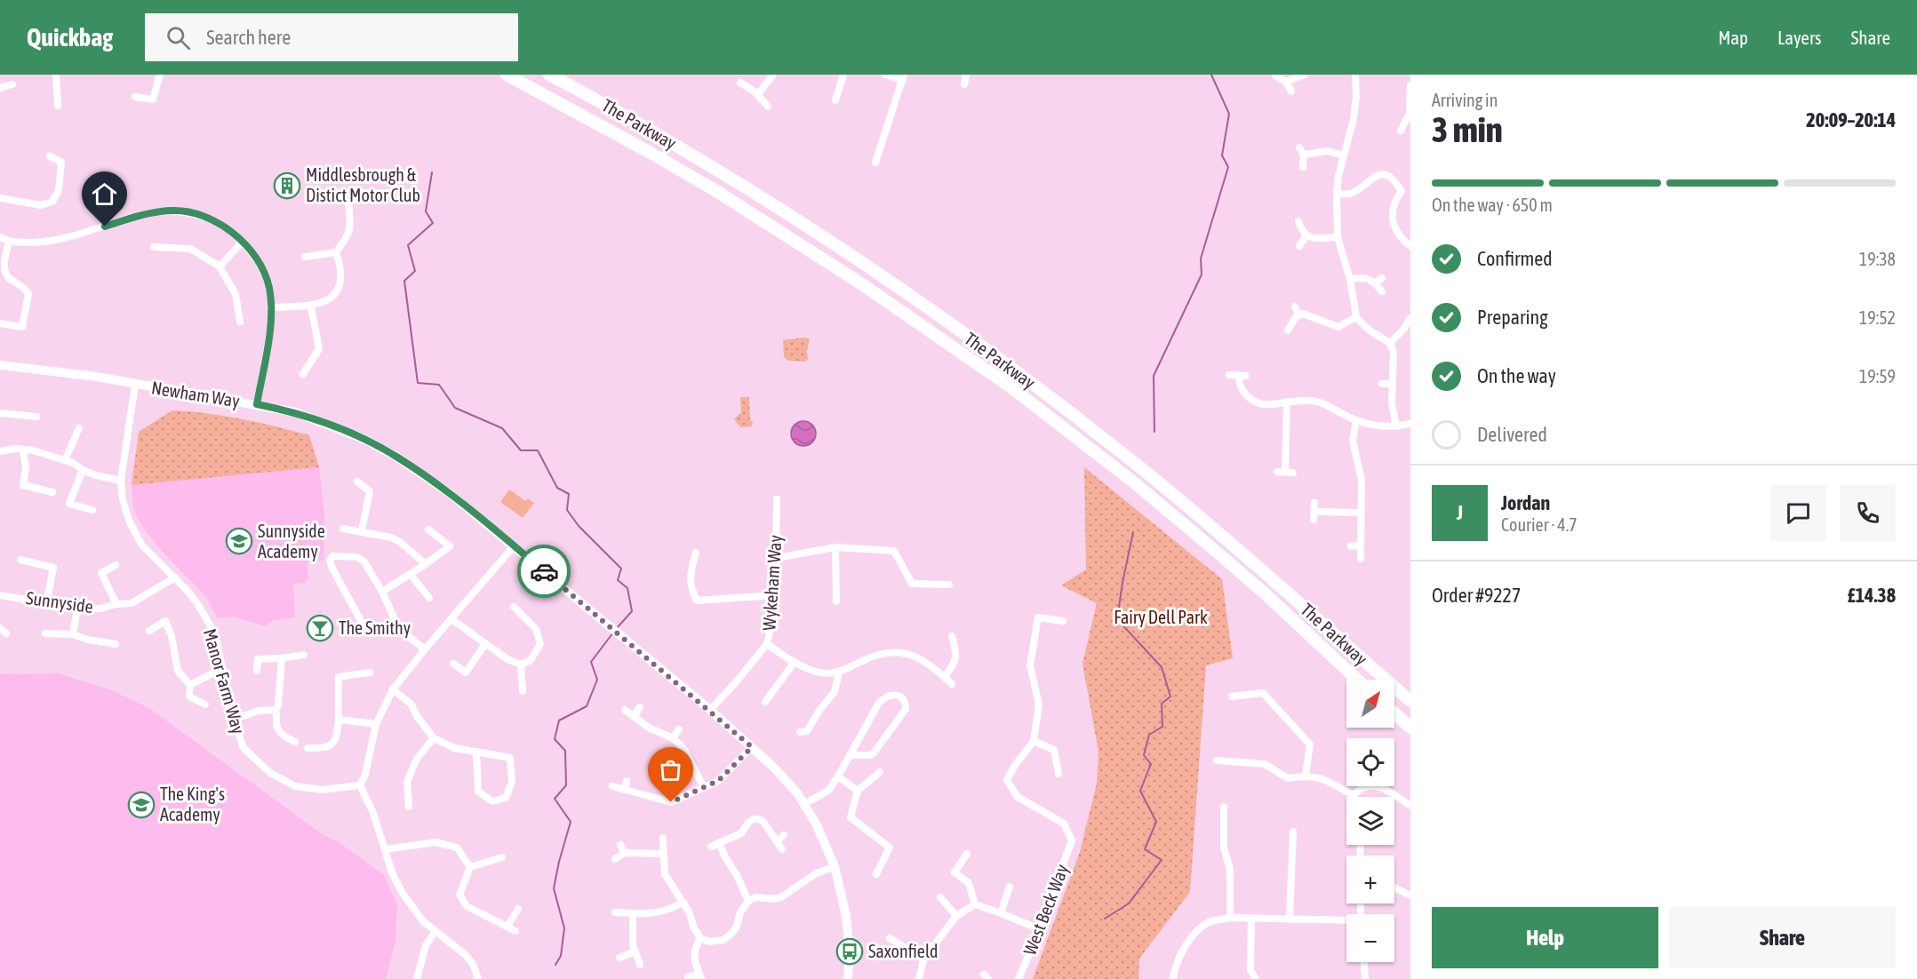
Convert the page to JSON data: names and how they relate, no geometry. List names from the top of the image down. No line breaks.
{"streets":{"highway":["The Parkway"],"street":["Newham Way","Wykeham Way","Sunnyside","Manor Farm Way","West Beck Way"]},"crossings":[["Newham Way","Wykeham Way"],["Newham Way","Manor Farm Way"],["Sunnyside","Manor Farm Way"]],"parks":["Fairy Dell Park"],"places":{"building":["Middlesbrough & Distict Motor Club"],"school or university":["Sunnyside Academy","The King's Academy"],"bar":["The Smithy"],"bus stop":["Saxonfield"]},"north":"top right","page":{"header":"Quickbag","search":"Search here","nav":["Map","Layers","Share"],"heading":["3 min","Arriving in","20:09–20:14"],"panel":["Jordan","Courier · 4.7","Order #9227","£14.38"],"bar":"On the way · 650 m","list":[["Confirmed","19:38"],["Preparing","19:52"],["On the way","19:59"],"Delivered"],"round":"J","map_buttons":["+","−"],"buttons":["Help","Share"]}}
